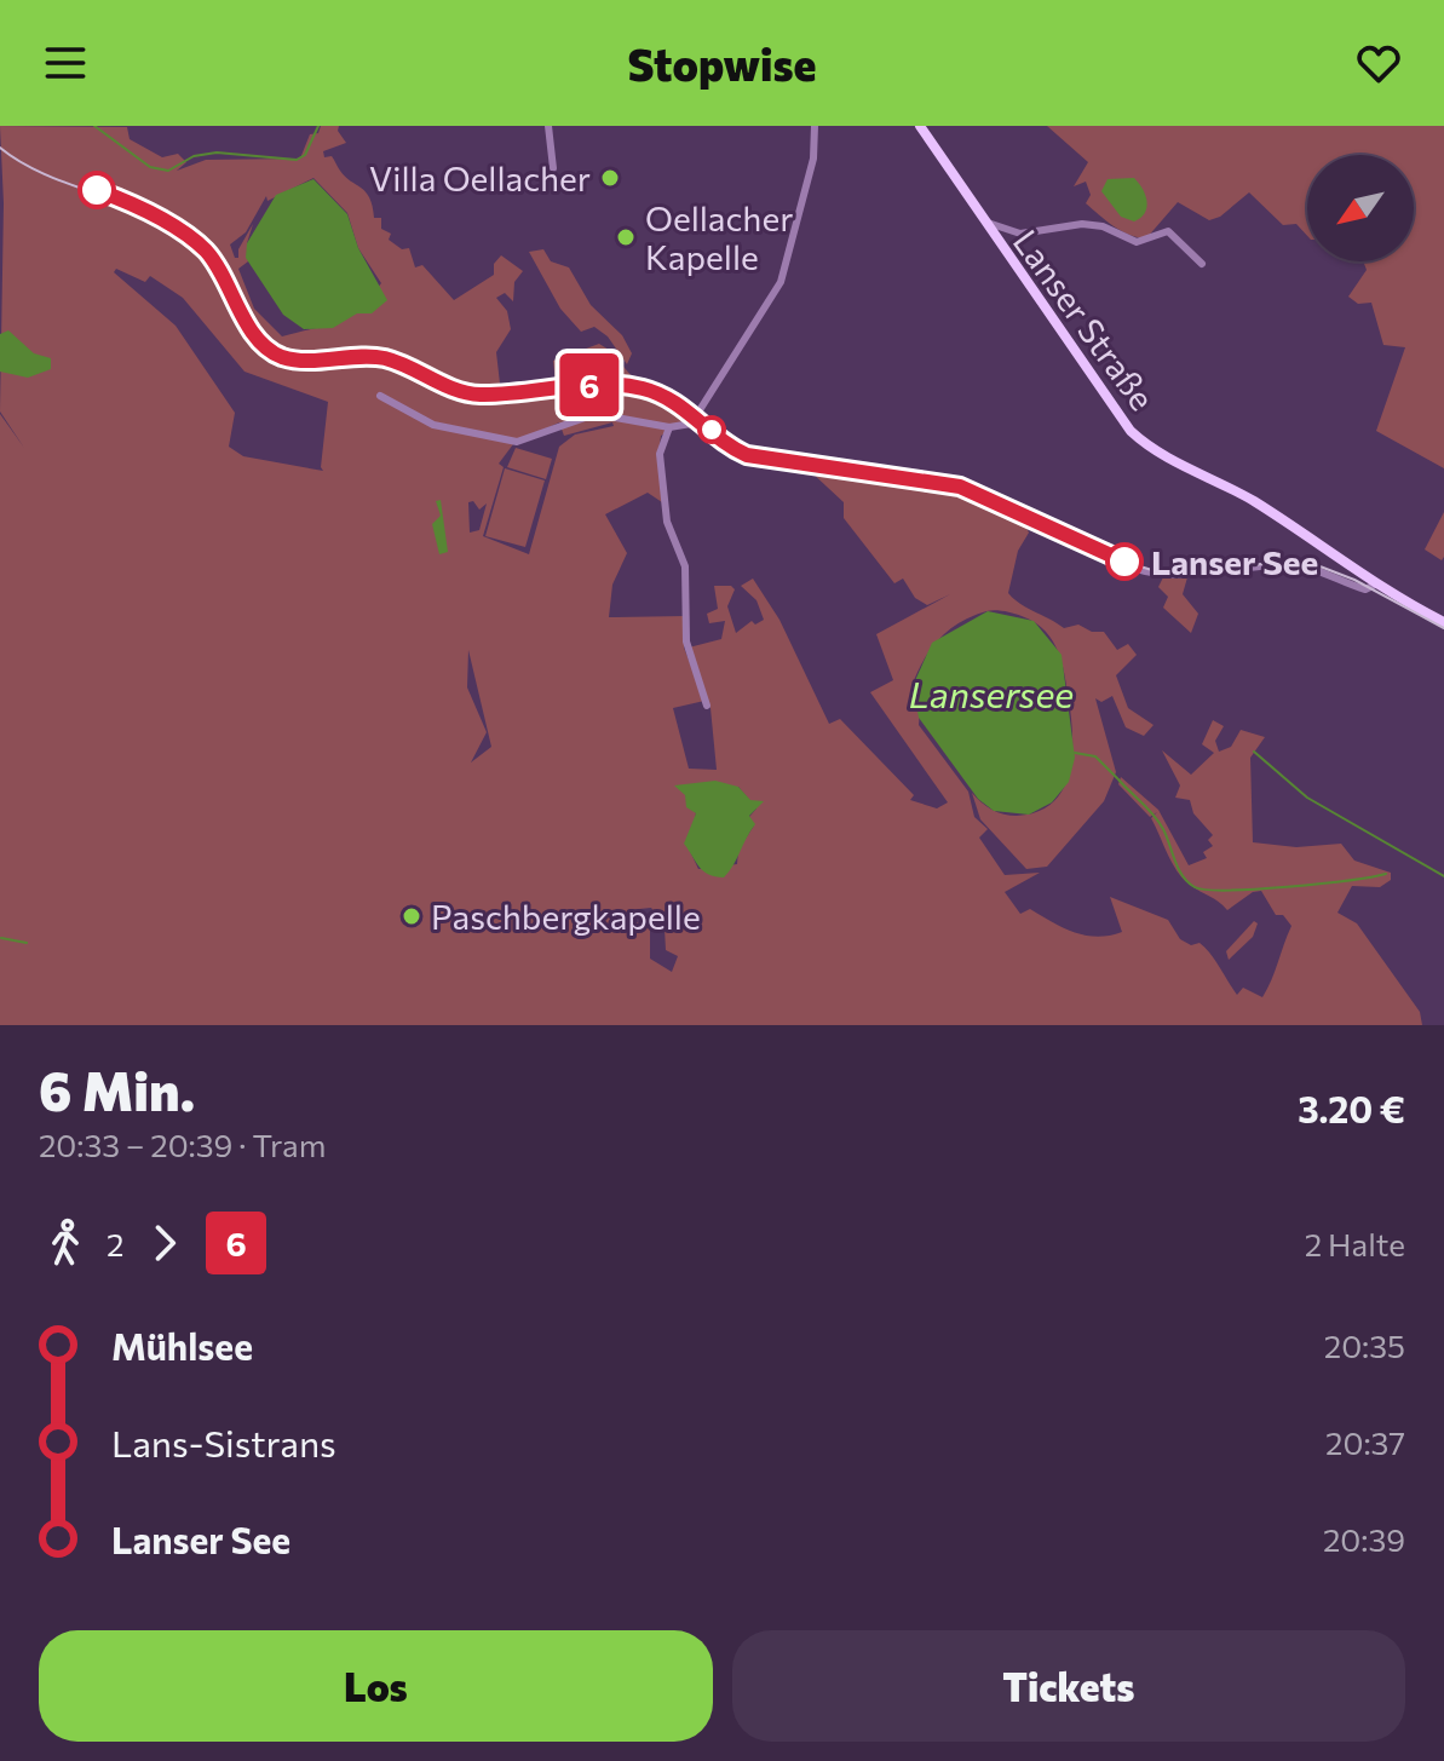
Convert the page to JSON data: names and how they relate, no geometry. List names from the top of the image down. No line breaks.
{"streets":{"main road":["Lanser Straße"]},"water":["Lansersee"],"places":["Villa Oellacher","Oellacher Kapelle","Lanser See","Paschbergkapelle"],"lines":["tram line 6"],"north":"bottom left","page":{"header":"Stopwise","on_map":"6","heading":["6 Min.","20:33 – 20:39 · Tram","3.20 €"],"legs":["2","6","2 Halte"],"list":[{"name":"Mühlsee","value":"20:35"},{"name":"Lans-Sistrans","value":"20:37"},{"name":"Lanser See","value":"20:39"}],"buttons":["Los","Tickets"]}}
